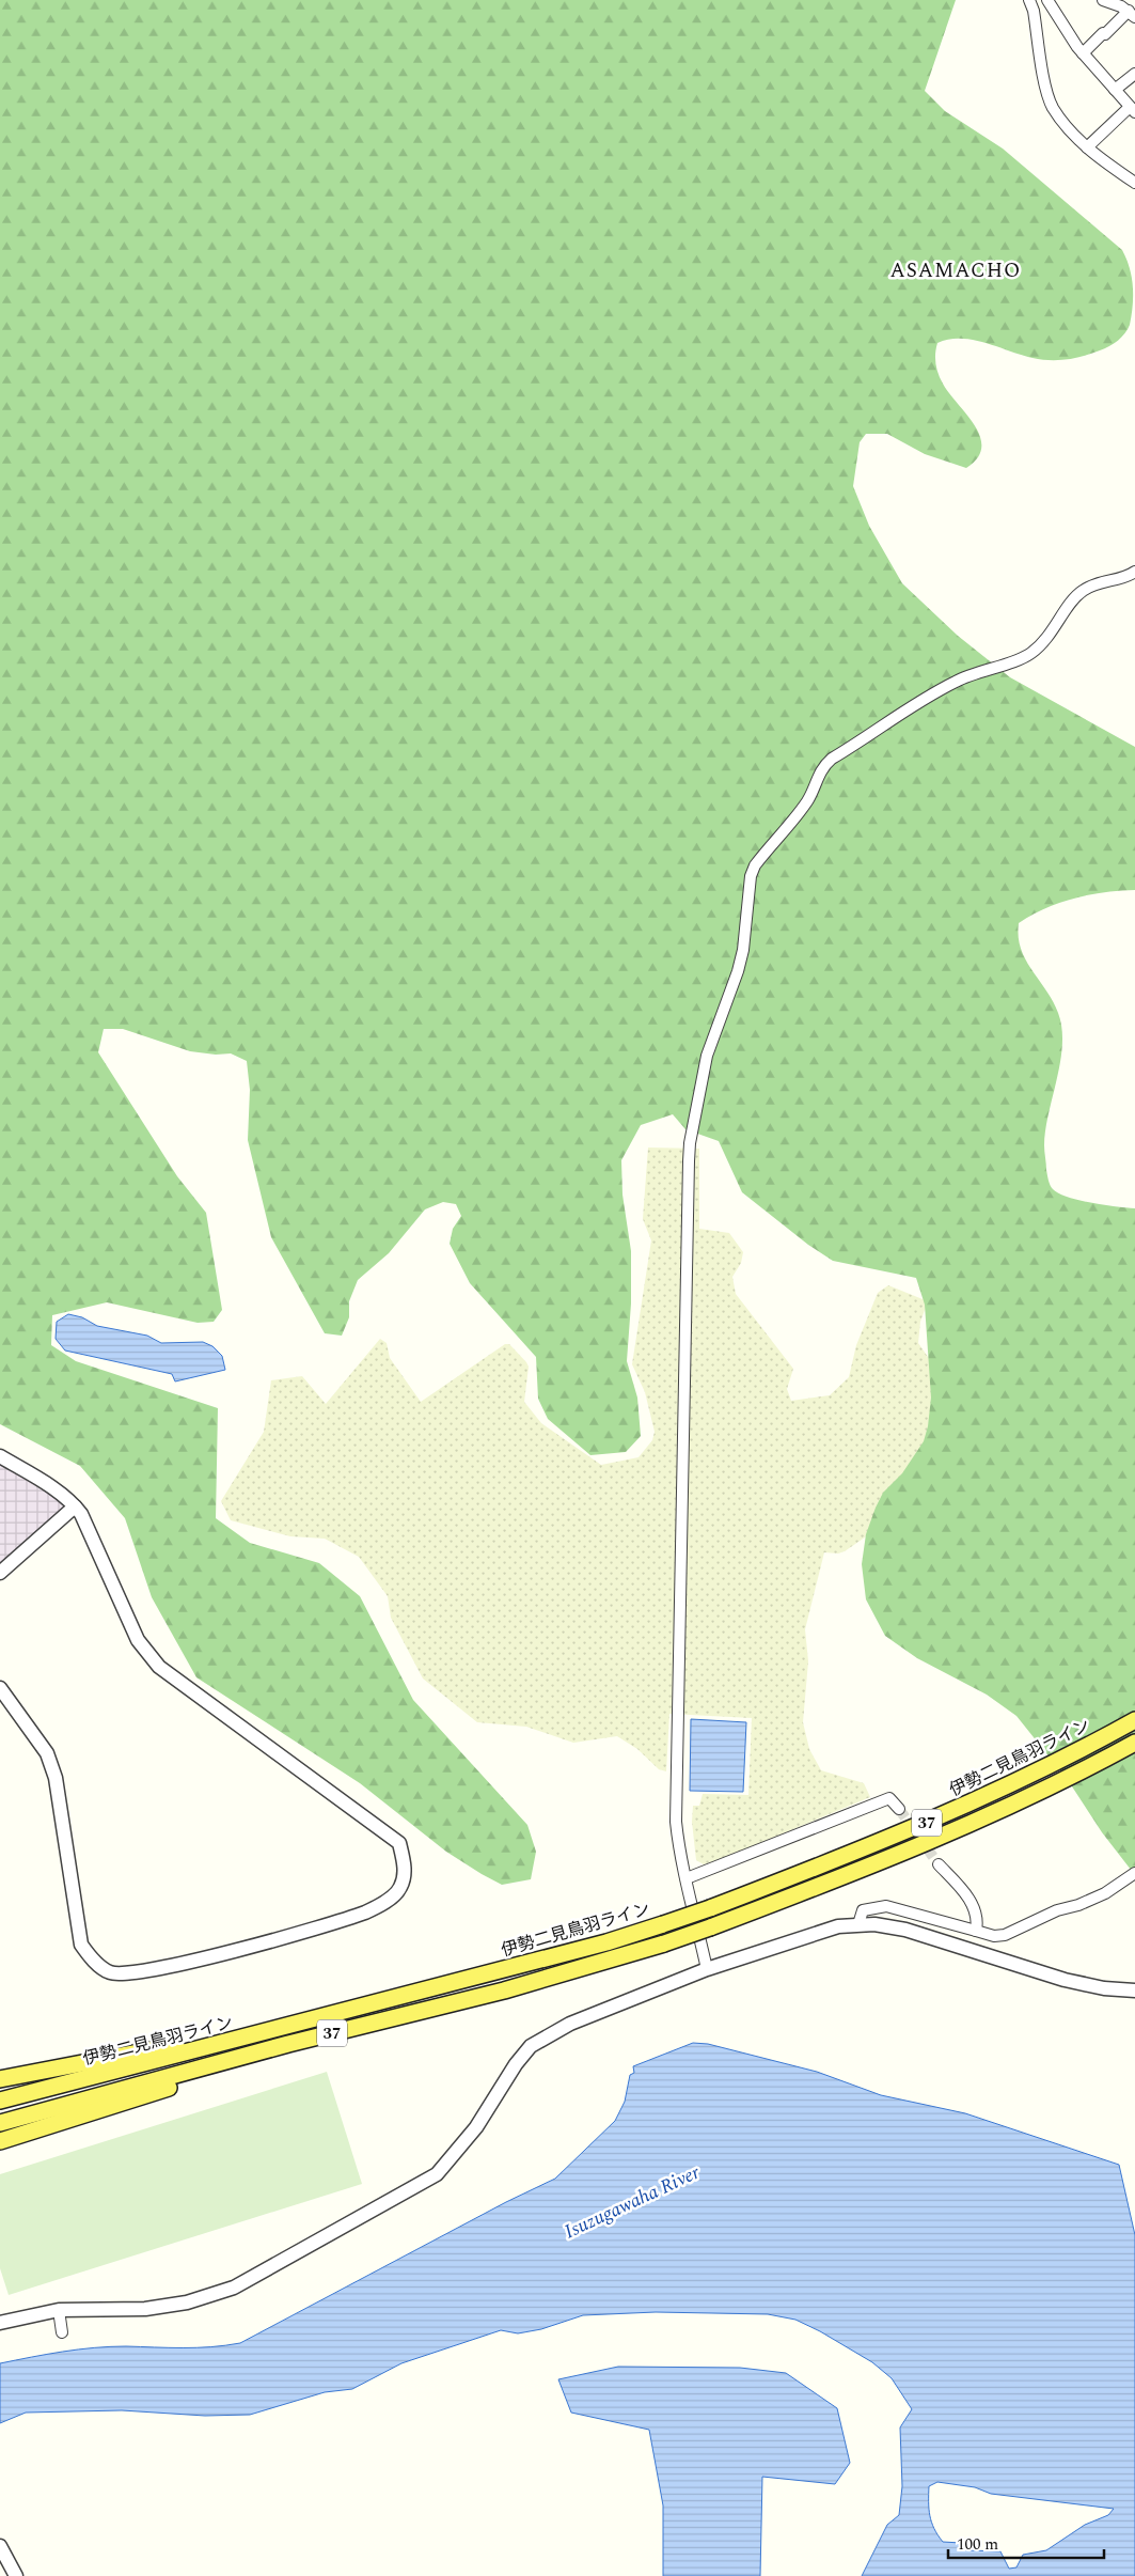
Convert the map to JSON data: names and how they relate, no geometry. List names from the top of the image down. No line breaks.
{"streets":{"main road":["伊勢二見鳥羽ライン","37"]},"districts":["ASAMACHO"],"water":["Isuzugawaha River"],"scale_bar":"100 m"}
